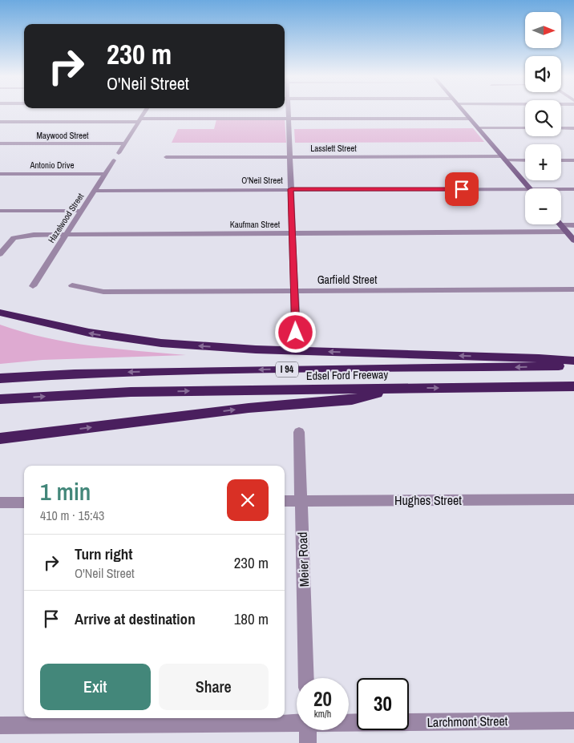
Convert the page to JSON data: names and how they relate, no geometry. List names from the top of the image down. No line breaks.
{"streets":{"highway":["I 94","Edsel Ford Freeway"],"street":["Maywood Street","Lasslett Street","Antonio Drive","O'Neil Street","Hazelwood Street","Kaufman Street","Garfield Street","Hughes Street","Meier Road","Larchmont Street"]},"crossings":[["Antonio Drive","Hazelwood Street"],["O'Neil Street","Hazelwood Street"],["Hazelwood Street","Kaufman Street"],["Hughes Street","Meier Road"]],"north":"right","page":{"map_buttons":["+","−"],"turn":["230 m","O'Neil Street"],"heading":["1 min","410 m · 15:43"],"list":[{"name":"Turn right","note":"O'Neil Street","value":"230 m"},{"name":"Arrive at destination","value":"180 m"}],"buttons":["Exit","Share"],"speed":"20 km/h","limit":"30"}}
